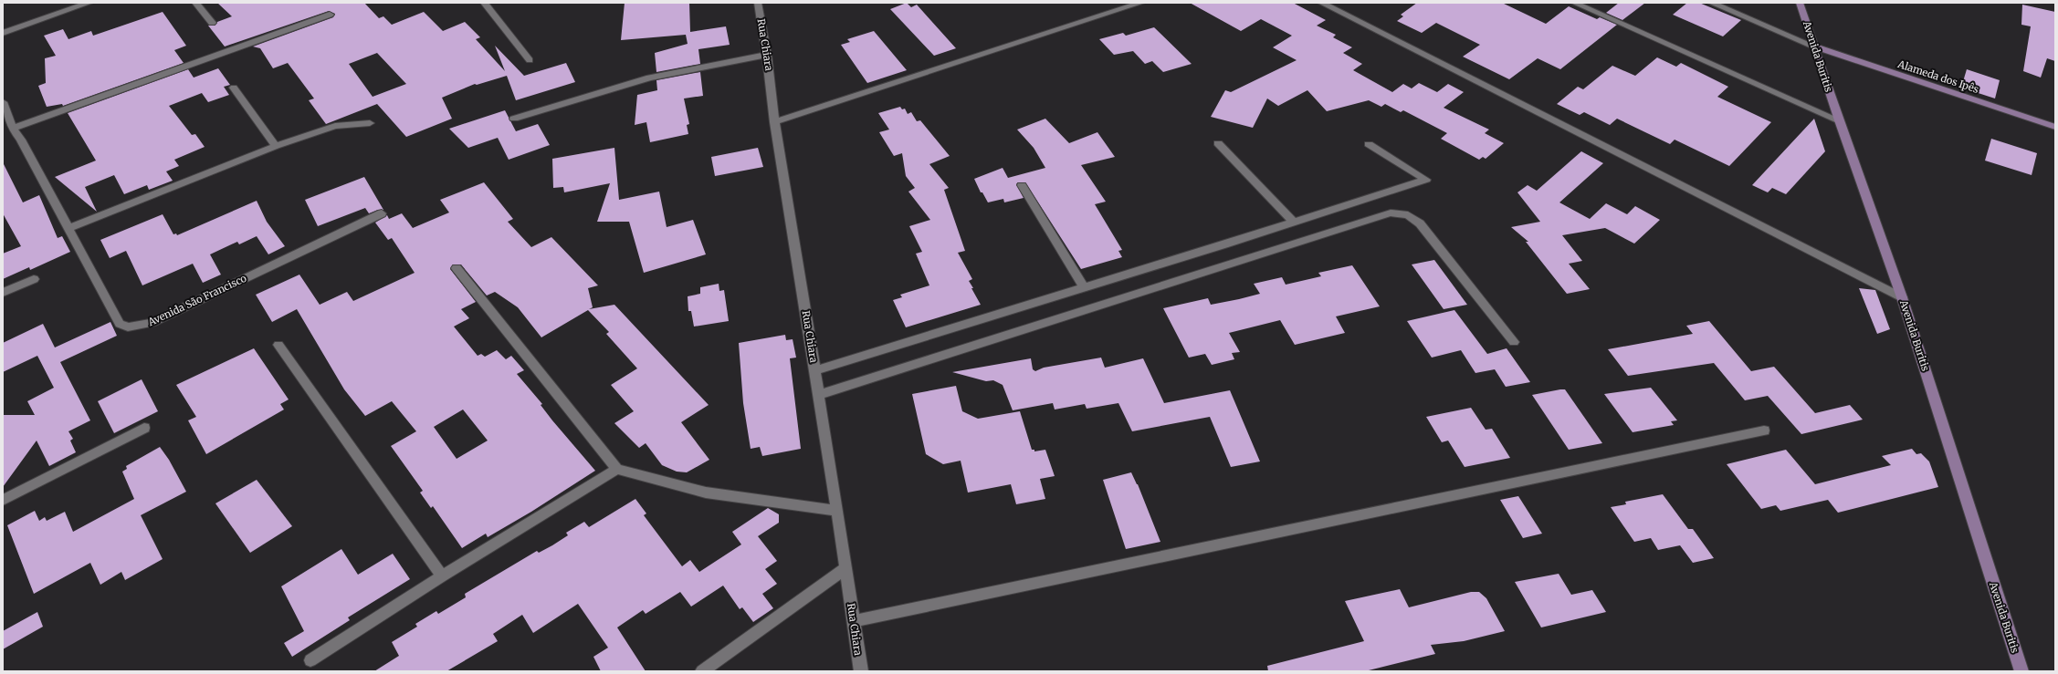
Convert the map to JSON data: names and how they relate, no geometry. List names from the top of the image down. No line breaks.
{"streets":{"street":["Rua Chiara","Avenida Buritis","Alameda dos Ipês","Avenida São Francisco"]},"crossings":[["Avenida Buritis","Alameda dos Ipês"]]}
